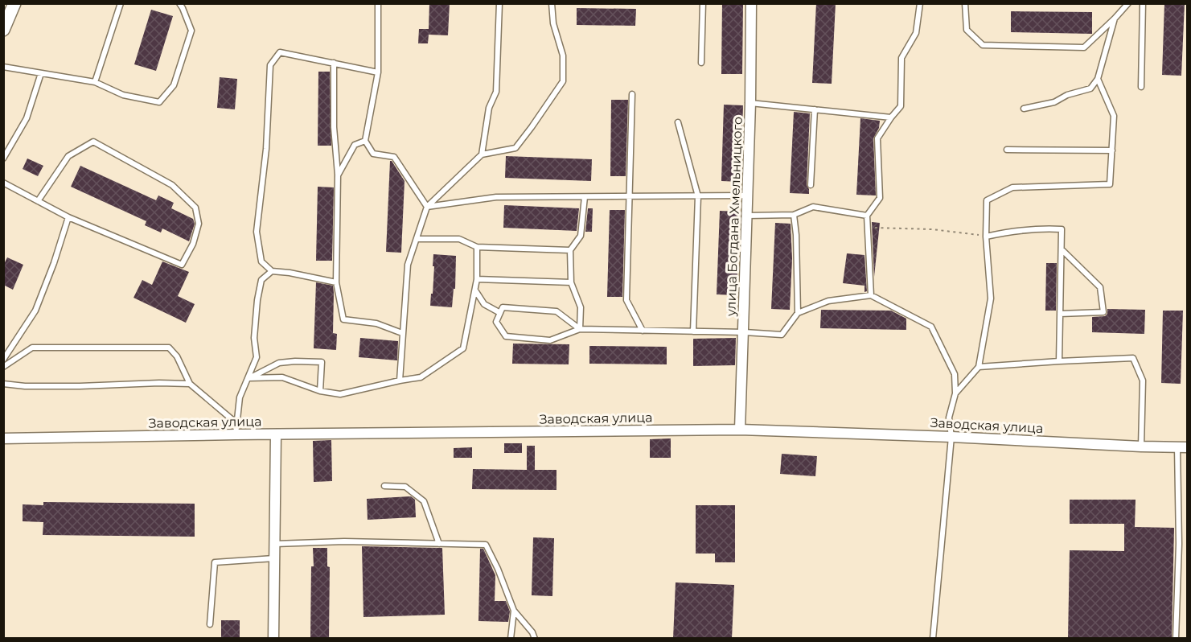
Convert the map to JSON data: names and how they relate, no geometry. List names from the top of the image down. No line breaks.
{"streets":{"street":["улица Богдана Хмельницкого","Заводская улица"]},"crossings":[["улица Богдана Хмельницкого","Заводская улица"]]}
